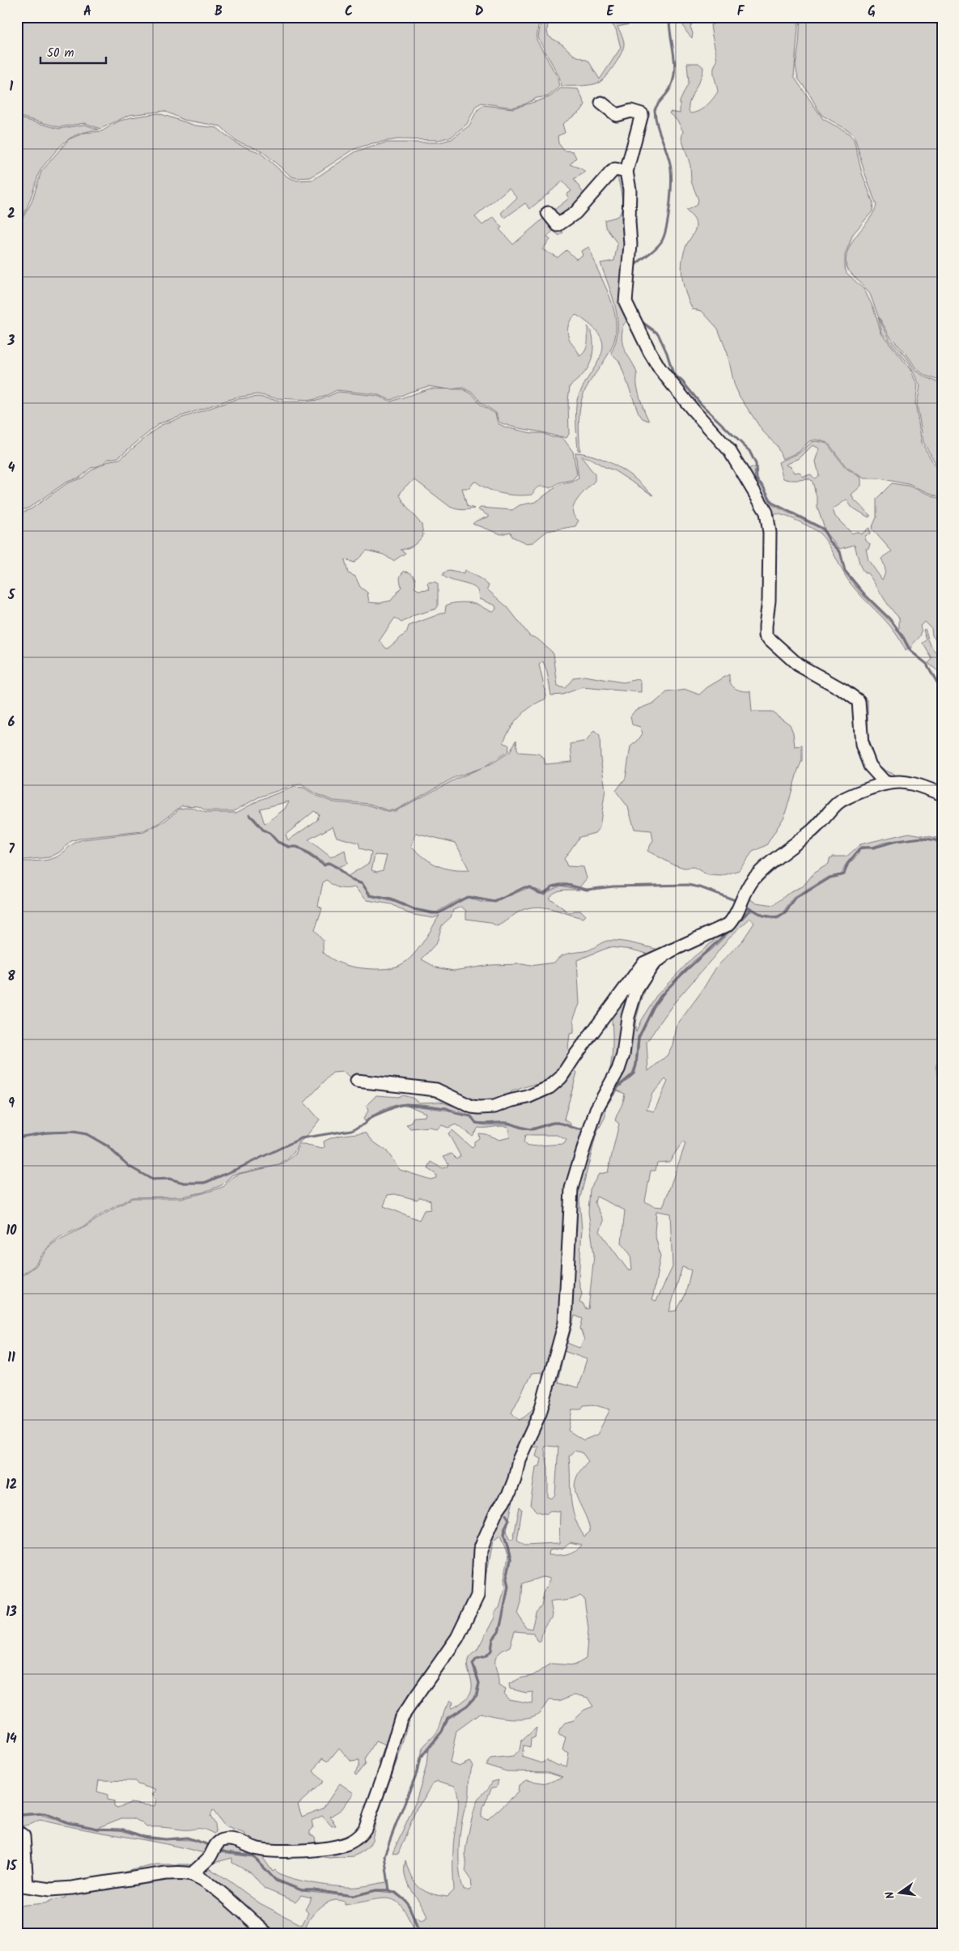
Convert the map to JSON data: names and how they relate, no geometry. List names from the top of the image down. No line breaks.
{"scale_bar":"50 m","north":"left","grid":{"columns":["A","B","C","D","E","F","G"],"rows":["1","2","3","4","5","6","7","8","9","10","11","12","13","14","15"]}}
